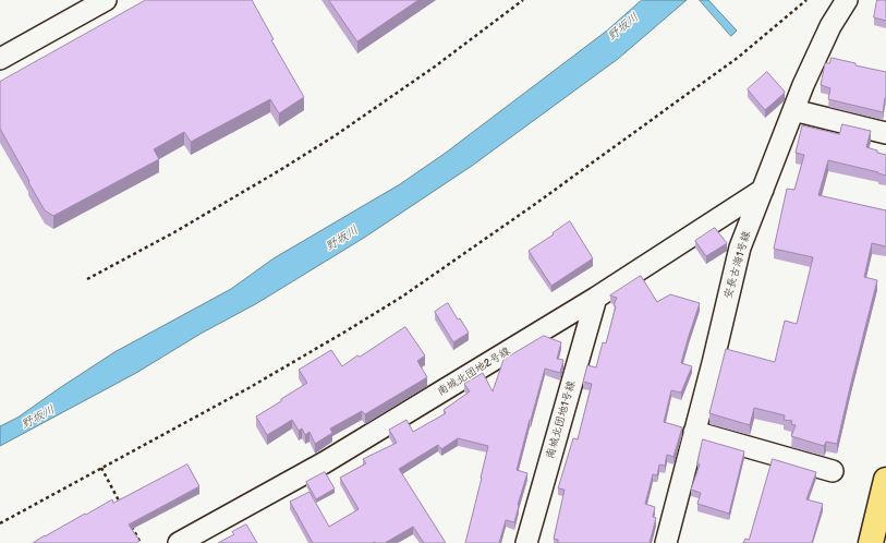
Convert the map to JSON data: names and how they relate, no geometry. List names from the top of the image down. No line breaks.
{"streets":{"street":["安長古海1号線","南城北団地2号線","南城北団地1号線"]},"crossings":[["安長古海1号線","南城北団地2号線"],["南城北団地2号線","南城北団地1号線"]],"water":["野坂川"]}
